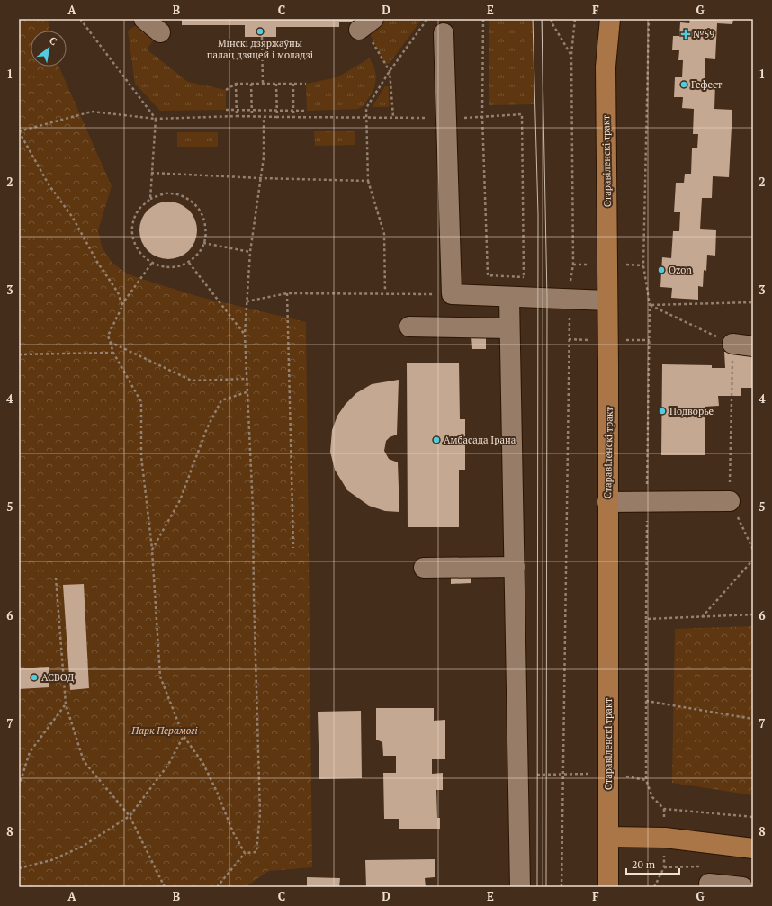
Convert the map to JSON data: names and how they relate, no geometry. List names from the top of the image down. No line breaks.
{"streets":{"main road":["Старавіленскі тракт"]},"parks":["Парк Перамогі"],"places":{"other":["Мінскі дзяржаўны палац дзяцей і моладзі","Гефест","Ozon","Подворье","Амбасада Ірана","АСВОД"],"health":["№59"]},"scale_bar":"20 m","north":"top right","grid":{"columns":["A","B","C","D","E","F","G"],"rows":["1","2","3","4","5","6","7","8"]}}
